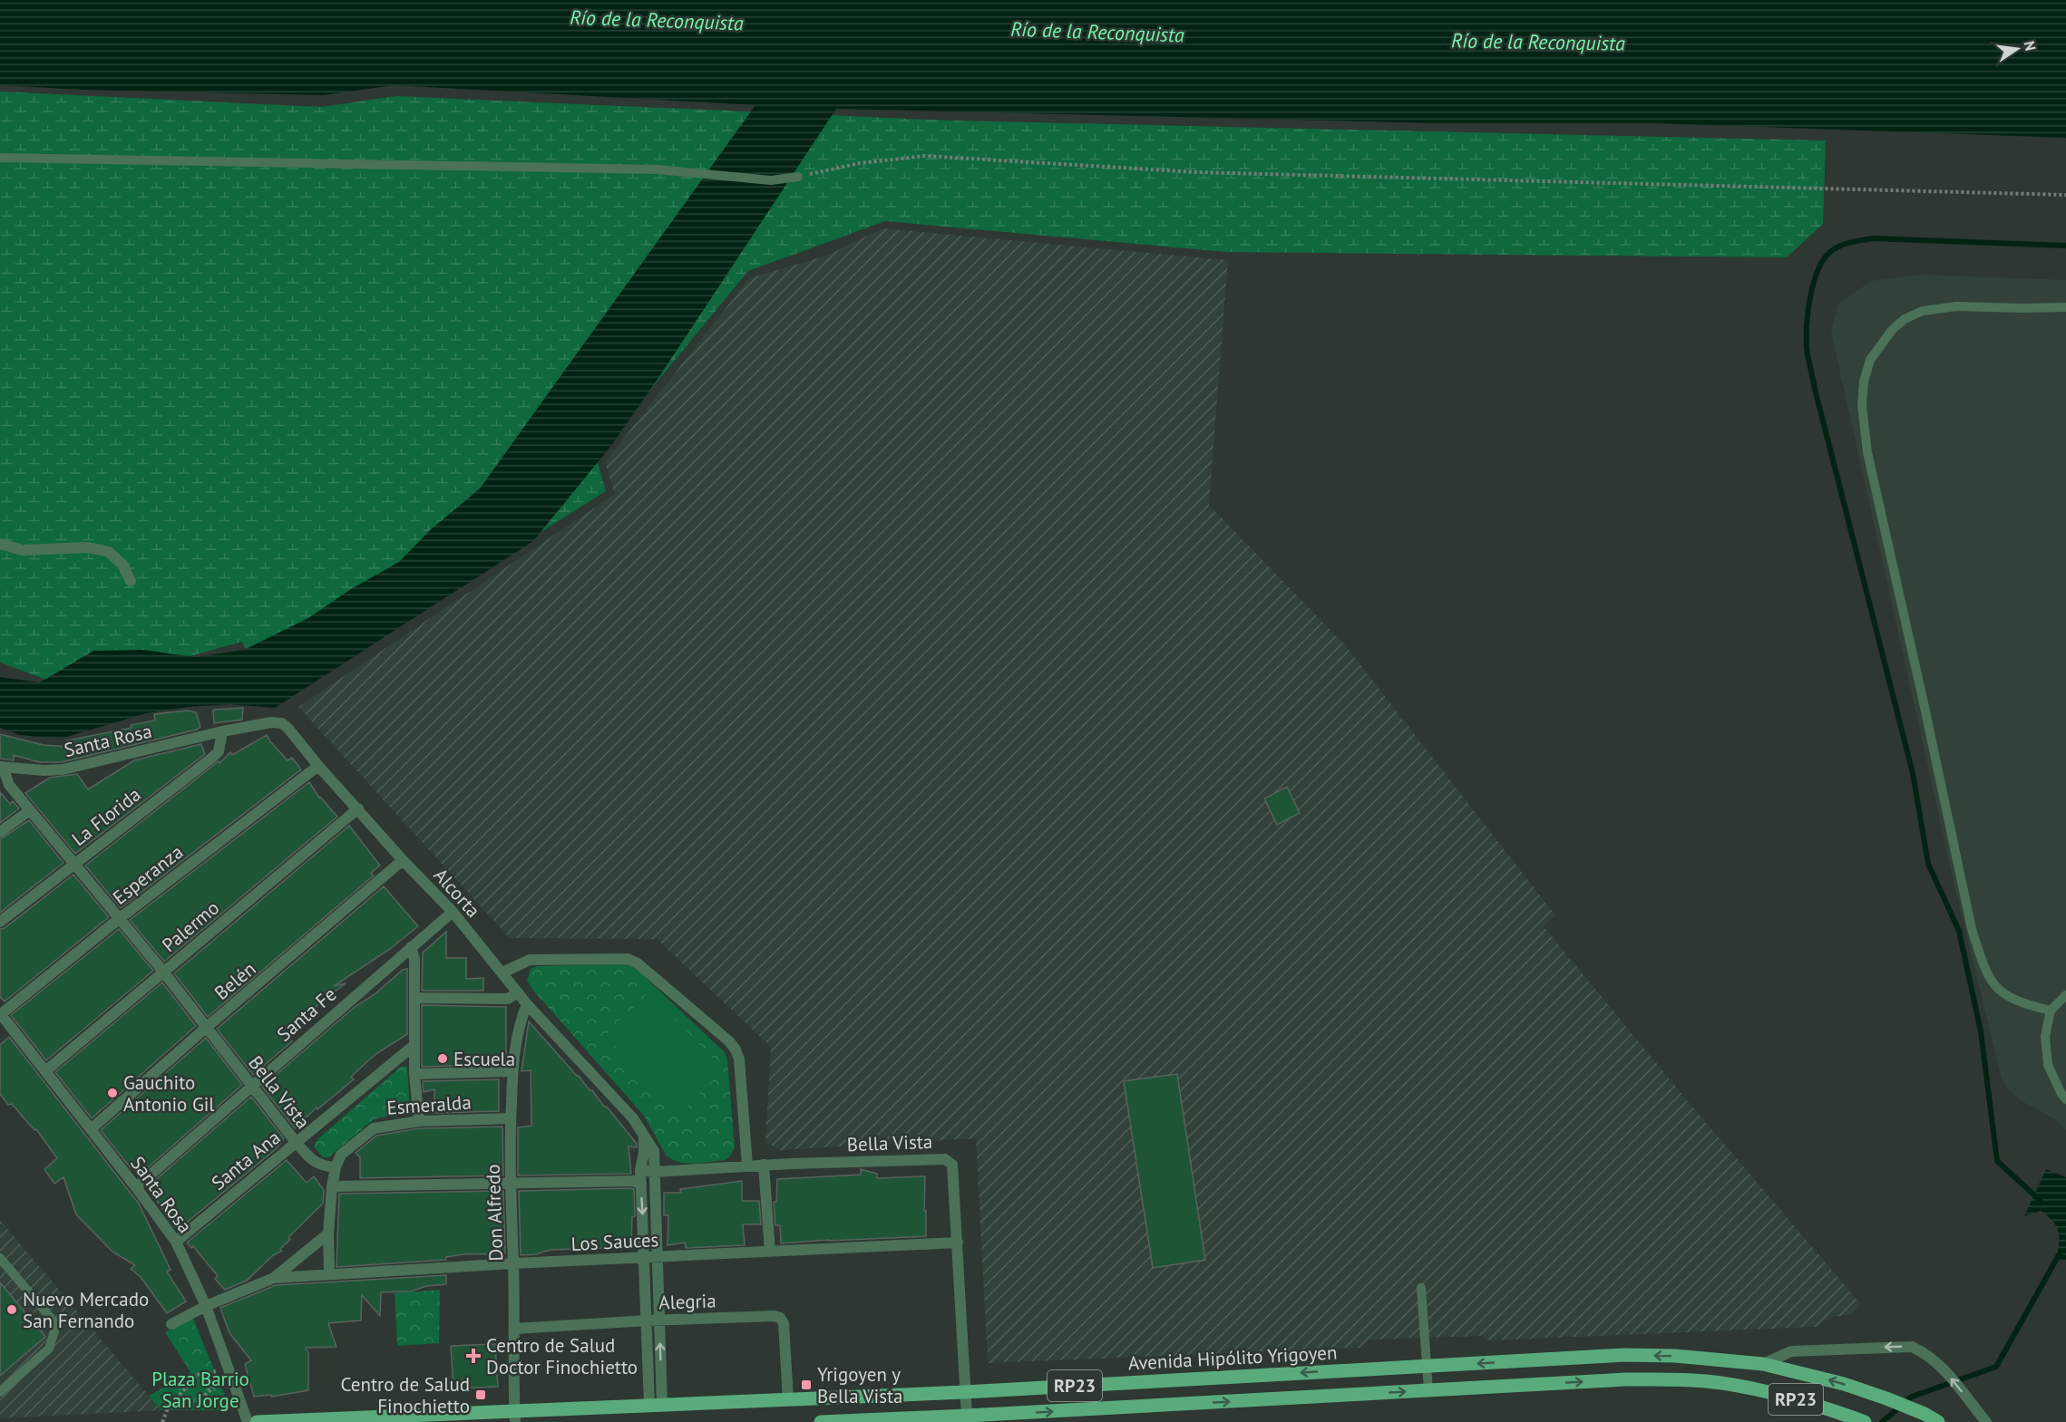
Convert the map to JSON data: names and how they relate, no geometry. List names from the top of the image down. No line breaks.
{"streets":{"main road":["Avenida Hipólito Yrigoyen","RP23"],"street":["Santa Rosa","La Florida","Esperanza","Alcorta","Palermo","Belén","Santa Fe","Bella Vista","Esmeralda","Santa Ana","Don Alfredo","Los Sauces","Alegria"]},"crossings":[["Santa Rosa","La Florida"],["Santa Rosa","Esperanza"],["Santa Rosa","Alcorta"],["Santa Rosa","Palermo"],["Santa Rosa","Belén"],["Santa Rosa","Santa Fe"],["Santa Rosa","Bella Vista"],["Santa Rosa","Santa Ana"],["Santa Rosa","Los Sauces"],["La Florida","Alcorta"],["La Florida","Bella Vista"],["Esperanza","Alcorta"],["Esperanza","Bella Vista"],["Alcorta","Palermo"],["Alcorta","Belén"],["Alcorta","Santa Fe"],["Alcorta","Bella Vista"],["Alcorta","Don Alfredo"],["Alcorta","Los Sauces"],["Alcorta","Alegria"],["Alcorta","Avenida Hipólito Yrigoyen"],["Palermo","Bella Vista"],["Belén","Bella Vista"],["Santa Fe","Bella Vista"],["Bella Vista","Esmeralda"],["Bella Vista","Santa Ana"],["Bella Vista","Los Sauces"],["Bella Vista","Avenida Hipólito Yrigoyen"],["Bella Vista","RP23"],["Esmeralda","Don Alfredo"],["Don Alfredo","Los Sauces"],["Don Alfredo","Alegria"],["Don Alfredo","Avenida Hipólito Yrigoyen"],["Alegria","Avenida Hipólito Yrigoyen"]],"water":["Río de la Reconquista"],"parks":["Plaza Barrio San Jorge"],"places":{"other":["Escuela","Gauchito Antonio Gil","Nuevo Mercado San Fernando"],"health":["Centro de Salud Doctor Finochietto"],"transit":["Yrigoyen y Bella Vista","Centro de Salud Finochietto"]},"north":"right"}
